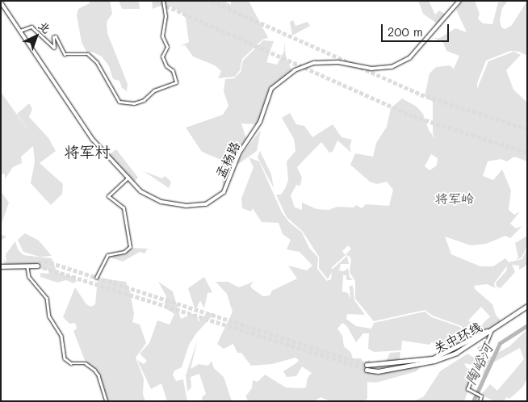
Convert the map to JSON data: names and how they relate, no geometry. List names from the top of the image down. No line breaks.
{"streets":{"highway":["关中环线"],"main road":["孟杨路"]},"districts":["将军村"],"water":["陶峪河"],"parks":["将军岭"],"scale_bar":"200 m","north":"top right"}
